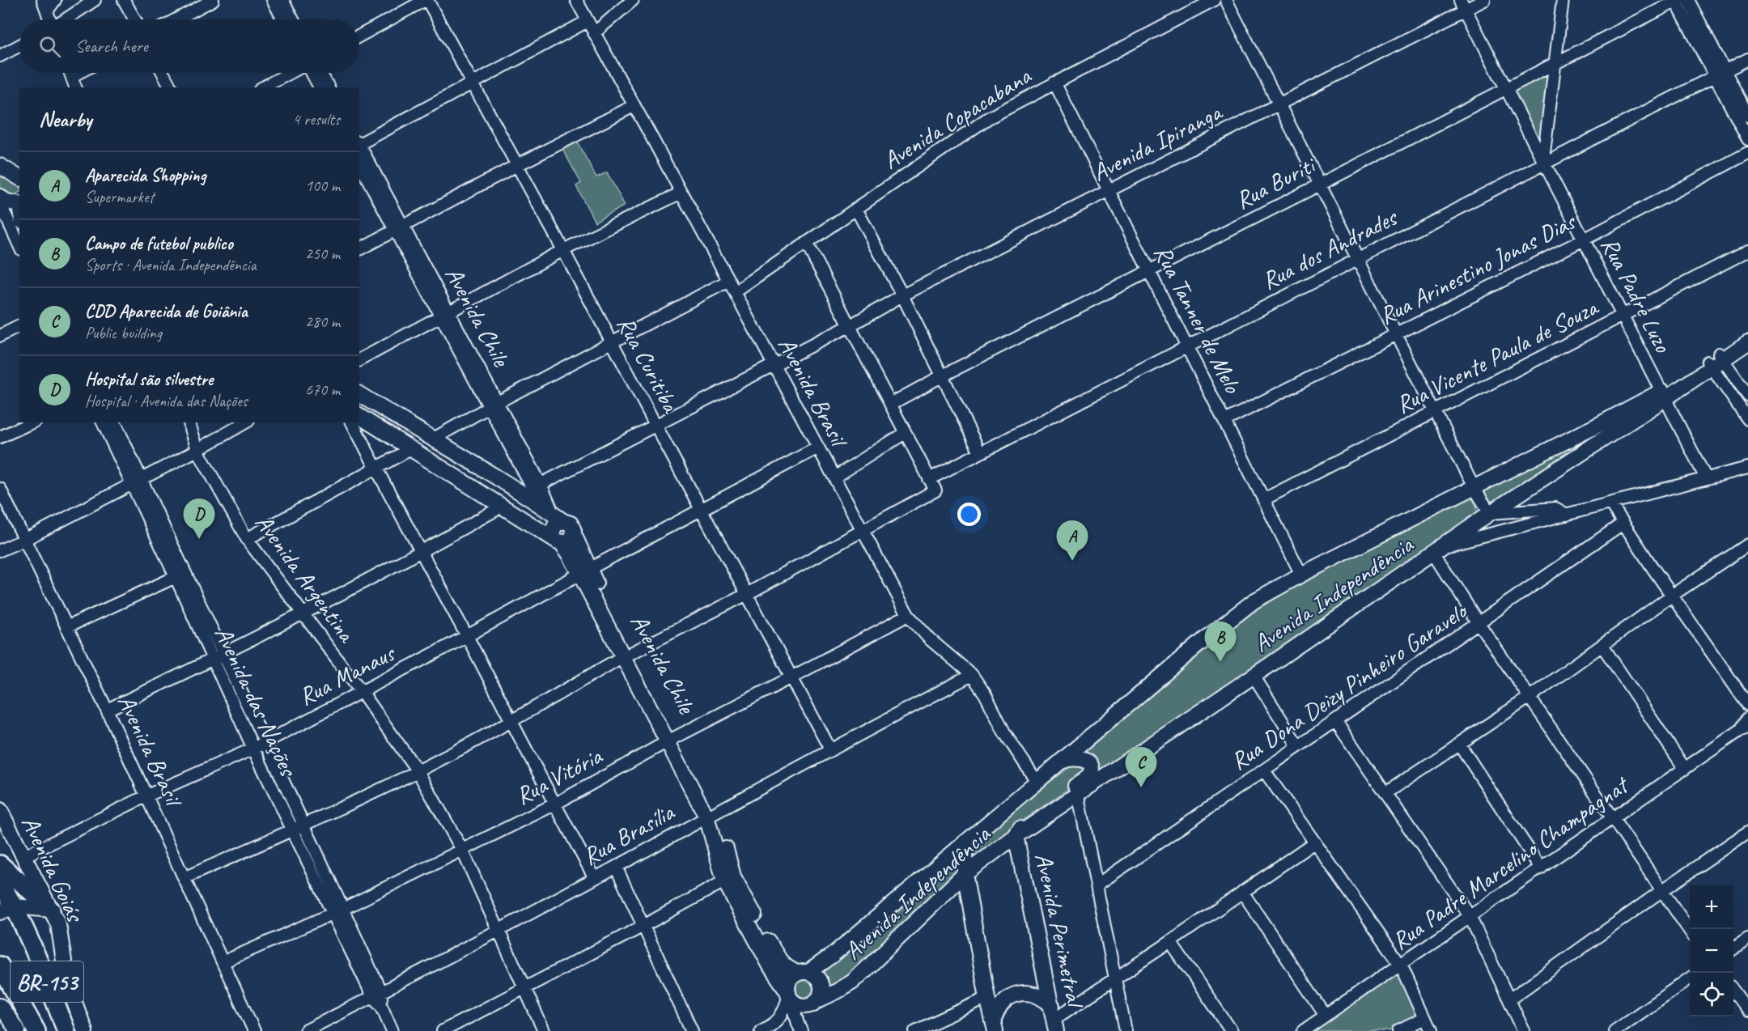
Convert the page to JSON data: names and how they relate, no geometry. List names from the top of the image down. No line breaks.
{"streets":{"highway":["BR-153"],"main road":["Avenida Chile","Avenida Independência","Avenida Goiás","Avenida Perimetral"],"street":["Avenida Copacabana","Avenida Ipiranga","Rua Buriti","Rua dos Andrades","Rua Arinestino Jonas Dias","Rua Padre Luzo","Rua Tanner de Melo","Rua Vicente Paula de Souza","Rua Curitiba","Avenida Brasil","Avenida Argentina","Rua Manaus","Rua Dona Deizy Pinheiro Garavelo","Avenida das Nações","Rua Vitória","Rua Brasília","Rua Padre Marcelino Champagnat"]},"crossings":[["Avenida Copacabana","Rua Tanner de Melo"],["Avenida Copacabana","Avenida Brasil"],["Avenida Ipiranga","Rua Padre Luzo"],["Avenida Ipiranga","Avenida Chile"],["Avenida Ipiranga","Rua Tanner de Melo"],["Avenida Ipiranga","Rua Curitiba"],["Avenida Ipiranga","Avenida Brasil"],["Rua Buriti","Rua Padre Luzo"],["Rua Buriti","Rua Tanner de Melo"],["Rua dos Andrades","Rua Padre Luzo"],["Rua dos Andrades","Rua Tanner de Melo"],["Rua Arinestino Jonas Dias","Rua Padre Luzo"],["Rua Arinestino Jonas Dias","Rua Tanner de Melo"],["Rua Padre Luzo","Rua Vicente Paula de Souza"],["Rua Padre Luzo","Avenida Independência"],["Avenida Chile","Rua Manaus"],["Avenida Chile","Rua Vitória"],["Avenida Chile","Rua Brasília"],["Rua Tanner de Melo","Rua Vicente Paula de Souza"],["Rua Tanner de Melo","Avenida Independência"],["Rua Curitiba","Rua Manaus"],["Rua Curitiba","Rua Vitória"],["Rua Curitiba","Rua Brasília"],["Avenida Brasil","Avenida Independência"],["Avenida Brasil","Rua Manaus"],["Avenida Brasil","Rua Vitória"],["Avenida Brasil","Rua Brasília"],["Avenida Argentina","Rua Manaus"],["Avenida Argentina","Rua Vitória"],["Avenida Argentina","Rua Brasília"],["Avenida Independência","Avenida Perimetral"],["Rua Manaus","Avenida das Nações"],["Rua Manaus","Avenida Goiás"],["Avenida das Nações","Rua Vitória"],["Avenida das Nações","Rua Brasília"]],"page":{"search":"Search here","heading":["Nearby","4 results"],"list":[{"mark":"A","name":"Aparecida Shopping","note":"Supermarket","value":"100 m"},{"mark":"B","name":"Campo de futebol publico","note":"Sports · Avenida Independência","value":"250 m"},{"mark":"C","name":"CDD Aparecida de Goiânia","note":"Public building","value":"280 m"},{"mark":"D","name":"Hospital são silvestre","note":"Hospital · Avenida das Nações","value":"670 m"}],"pins":["D","A","B","C"],"map_buttons":["+","−"]}}
